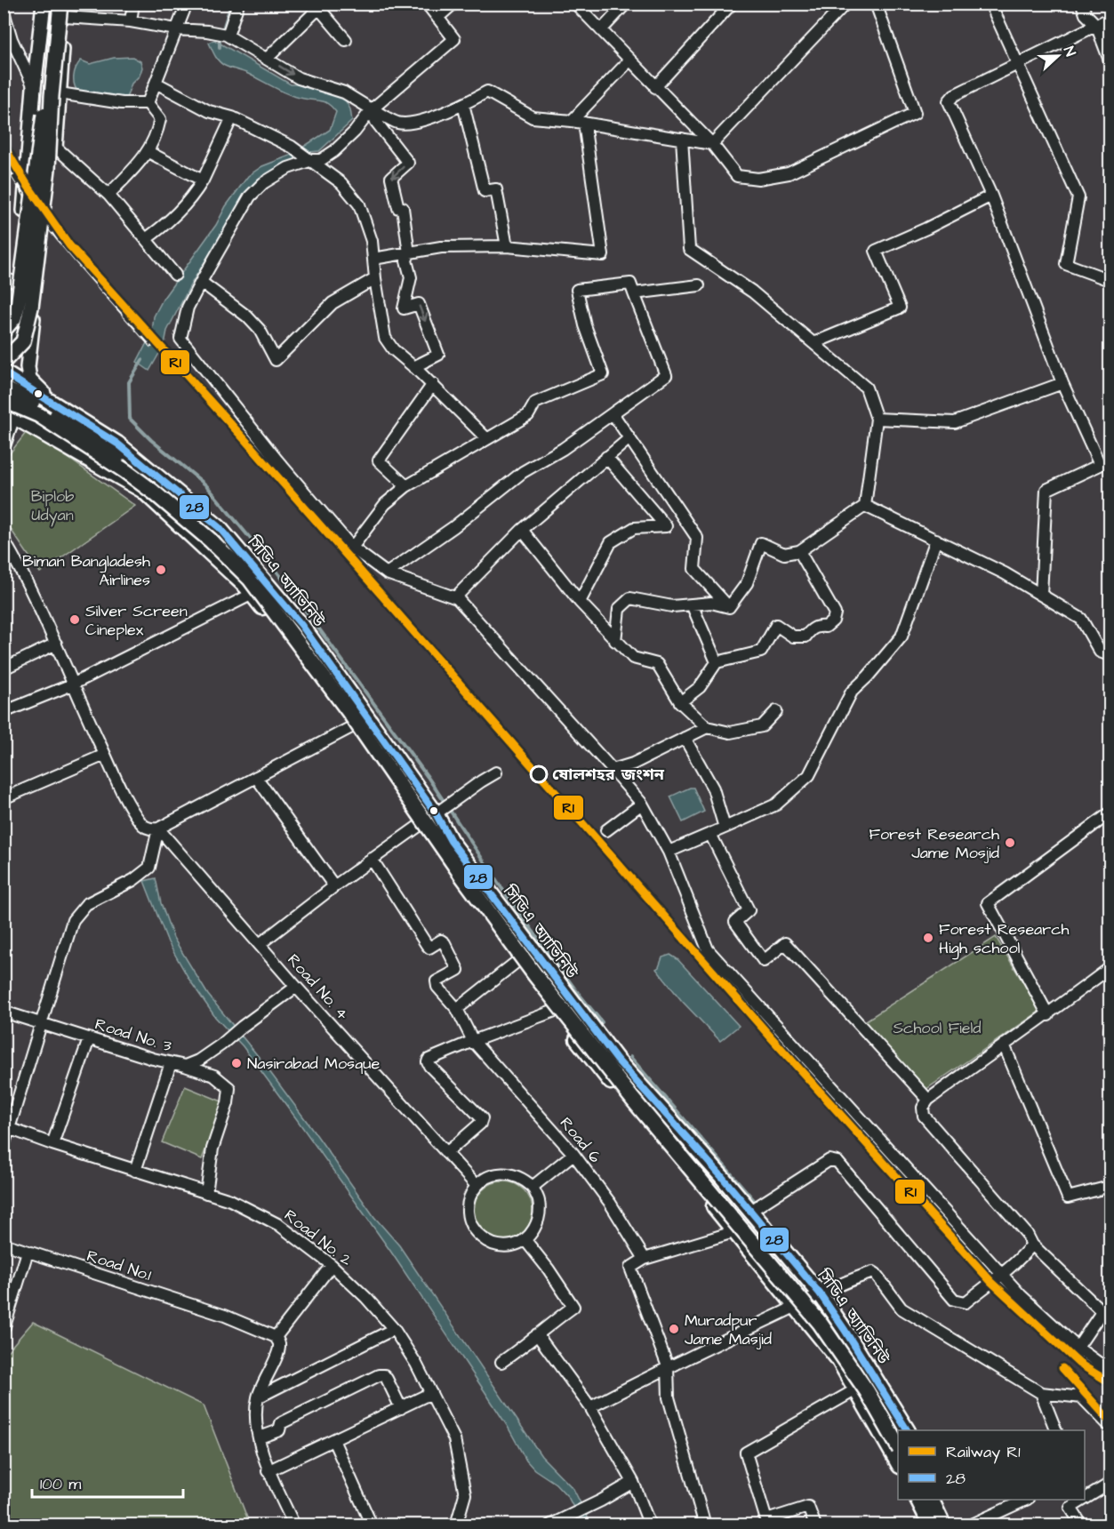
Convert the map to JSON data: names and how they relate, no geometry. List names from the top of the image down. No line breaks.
{"streets":{"highway":["সিডিএ অ্যাভিনিউ"],"street":["Road No. 4","Road No. 3","Road 6","Road No. 2","Road No.1"]},"crossings":[["Road No. 4","Road No. 3"]],"parks":["Biplob Udyan","School Field"],"places":["Biman Bangladesh Airlines","Silver Screen Cineplex","ষোলশহর জংশন","Forest Research Jame Mosjid","Forest Research High school","Nasirabad Mosque","Muradpur Jame Masjid"],"lines":["rail line R1","transit line 28"],"legend":["Railway R1","28"],"scale_bar":"100 m","north":"right"}
